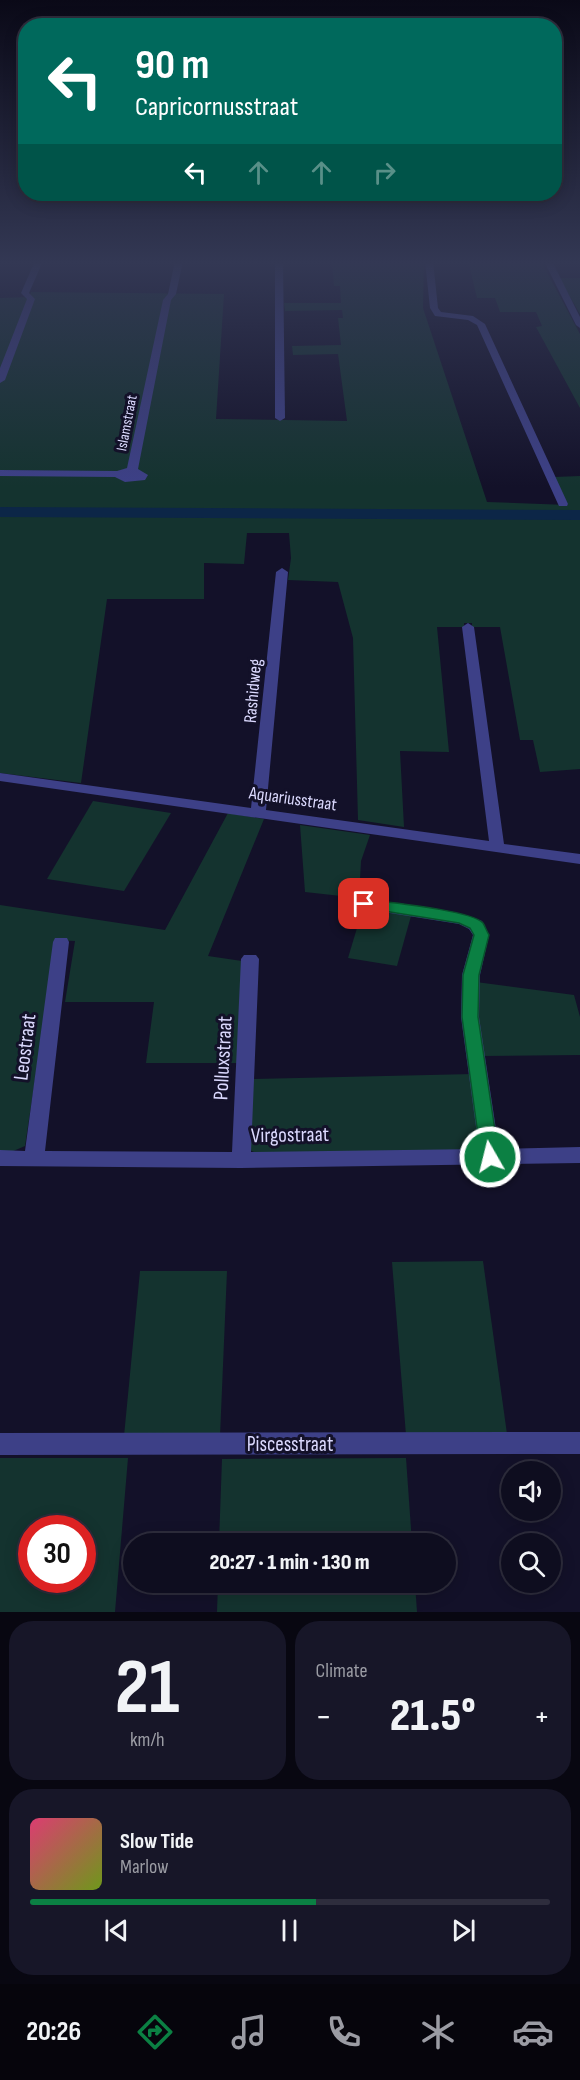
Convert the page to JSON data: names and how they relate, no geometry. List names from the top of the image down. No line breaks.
{"streets":{"street":["Islamstraat","Rashidweg","Aquariusstraat","Leostraat","Polluxstraat","Virgostraat","Piscesstraat"]},"crossings":[["Rashidweg","Aquariusstraat"],["Leostraat","Virgostraat"],["Polluxstraat","Virgostraat"]],"page":{"turn":["90 m","Capricornusstraat"],"limit":"30","trip":"20:27 · 1 min · 130 m","tile":[["21","km/h"],"Climate"],"heat":["−","21.5°","+"],"song":["Slow Tide","Marlow"],"tabs":"20:26"}}
